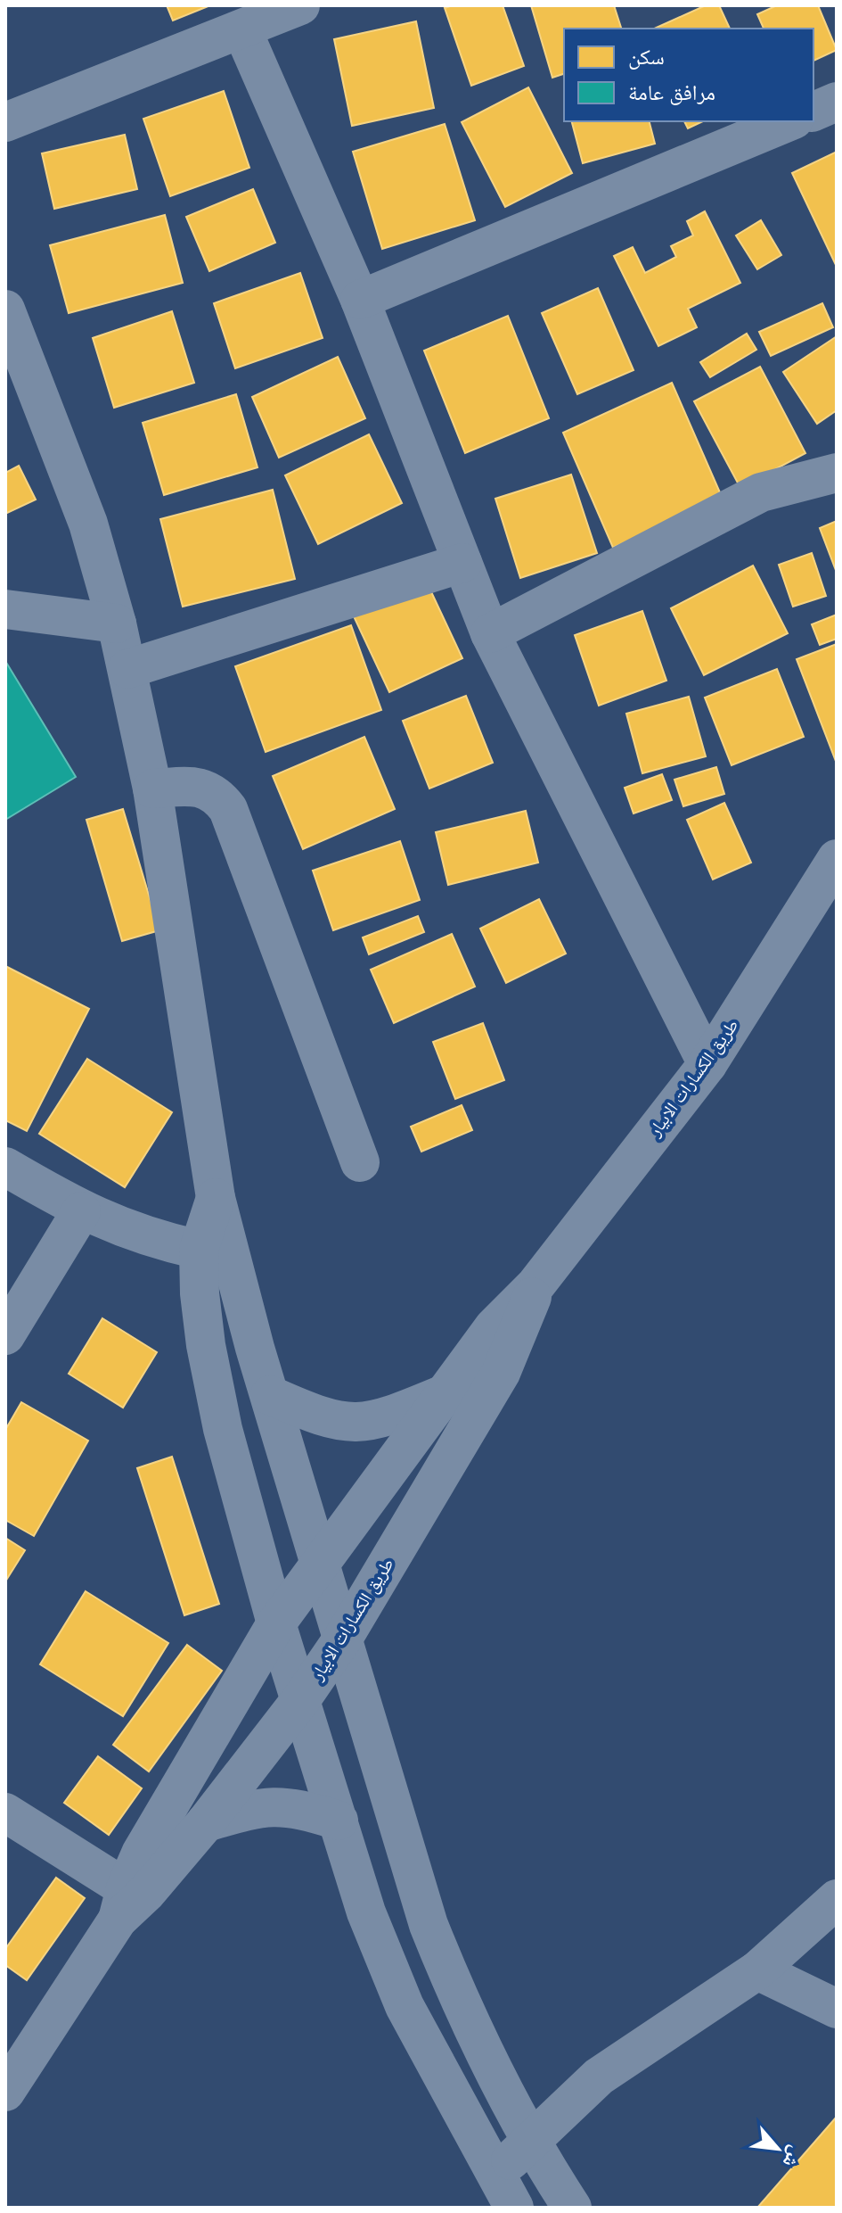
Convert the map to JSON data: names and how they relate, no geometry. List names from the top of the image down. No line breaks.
{"streets":{"street":["طريق الكسارات الابيار"]},"legend":["سكن","مرافق عامة"],"north":"bottom right"}
